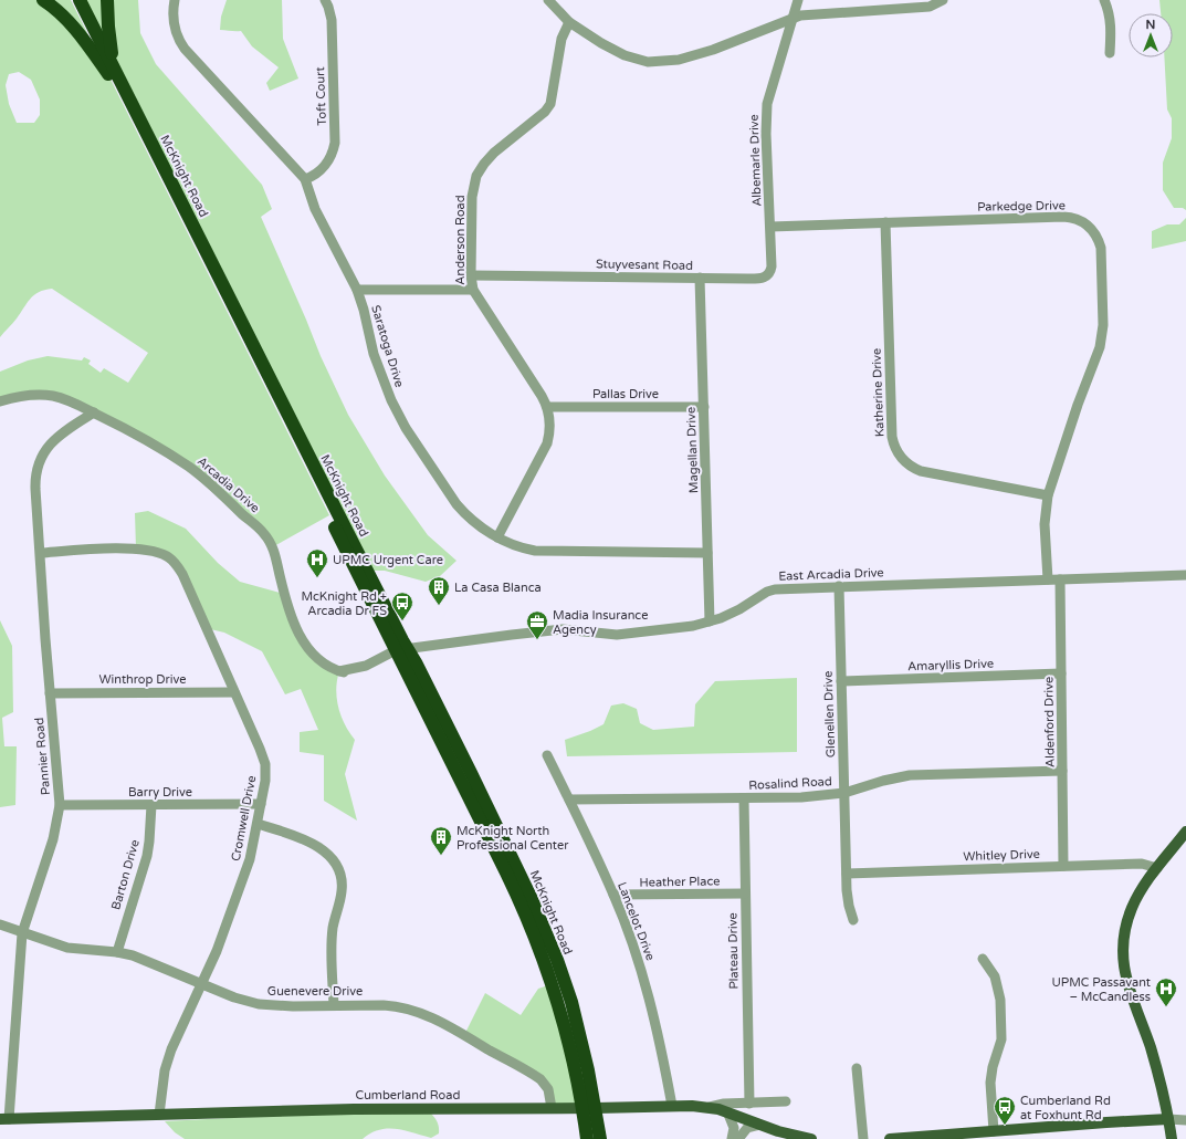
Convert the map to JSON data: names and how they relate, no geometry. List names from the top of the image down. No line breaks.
{"streets":{"highway":["McKnight Road"],"main road":["Cumberland Road"],"street":["Toft Court","Albemarle Drive","Parkedge Drive","Anderson Road","Stuyvesant Road","Saratoga Drive","Katherine Drive","Pallas Drive","Magellan Drive","Arcadia Drive","East Arcadia Drive","Amaryllis Drive","Winthrop Drive","Glenellen Drive","Aldenford Drive","Pannier Road","Rosalind Road","Barry Drive","Cromwell Drive","Whitley Drive","Barton Drive","Heather Place","Lancelot Drive","Plateau Drive","Guenevere Drive"]},"crossings":[["Toft Court","Saratoga Drive"],["Albemarle Drive","Parkedge Drive"],["Albemarle Drive","Stuyvesant Road"],["McKnight Road","Arcadia Drive"],["McKnight Road","East Arcadia Drive"],["McKnight Road","Cumberland Road"],["Parkedge Drive","Stuyvesant Road"],["Parkedge Drive","Katherine Drive"],["Parkedge Drive","East Arcadia Drive"],["Anderson Road","Stuyvesant Road"],["Anderson Road","Saratoga Drive"],["Anderson Road","Pallas Drive"],["Stuyvesant Road","Magellan Drive"],["Saratoga Drive","Magellan Drive"],["Pallas Drive","Magellan Drive"],["Magellan Drive","East Arcadia Drive"],["Arcadia Drive","East Arcadia Drive"],["Arcadia Drive","Pannier Road"],["East Arcadia Drive","Glenellen Drive"],["East Arcadia Drive","Aldenford Drive"],["Amaryllis Drive","Glenellen Drive"],["Amaryllis Drive","Aldenford Drive"],["Winthrop Drive","Pannier Road"],["Winthrop Drive","Cromwell Drive"],["Glenellen Drive","Rosalind Road"],["Glenellen Drive","Whitley Drive"],["Aldenford Drive","Rosalind Road"],["Aldenford Drive","Whitley Drive"],["Pannier Road","Barry Drive"],["Pannier Road","Cromwell Drive"],["Pannier Road","Guenevere Drive"],["Pannier Road","Cumberland Road"],["Rosalind Road","Lancelot Drive"],["Rosalind Road","Plateau Drive"],["Barry Drive","Cromwell Drive"],["Barry Drive","Barton Drive"],["Cromwell Drive","Guenevere Drive"],["Cromwell Drive","Cumberland Road"],["Barton Drive","Guenevere Drive"],["Heather Place","Lancelot Drive"],["Heather Place","Plateau Drive"],["Lancelot Drive","Cumberland Road"],["Guenevere Drive","Cumberland Road"]],"places":{"hospital":["UPMC Urgent Care","UPMC Passavant – McCandless"],"building":["La Casa Blanca","McKnight North Professional Center"],"bus stop":["McKnight Rd + Arcadia Dr FS","Cumberland Rd at Foxhunt Rd"],"office":["Madia Insurance Agency"]},"north":"top"}
